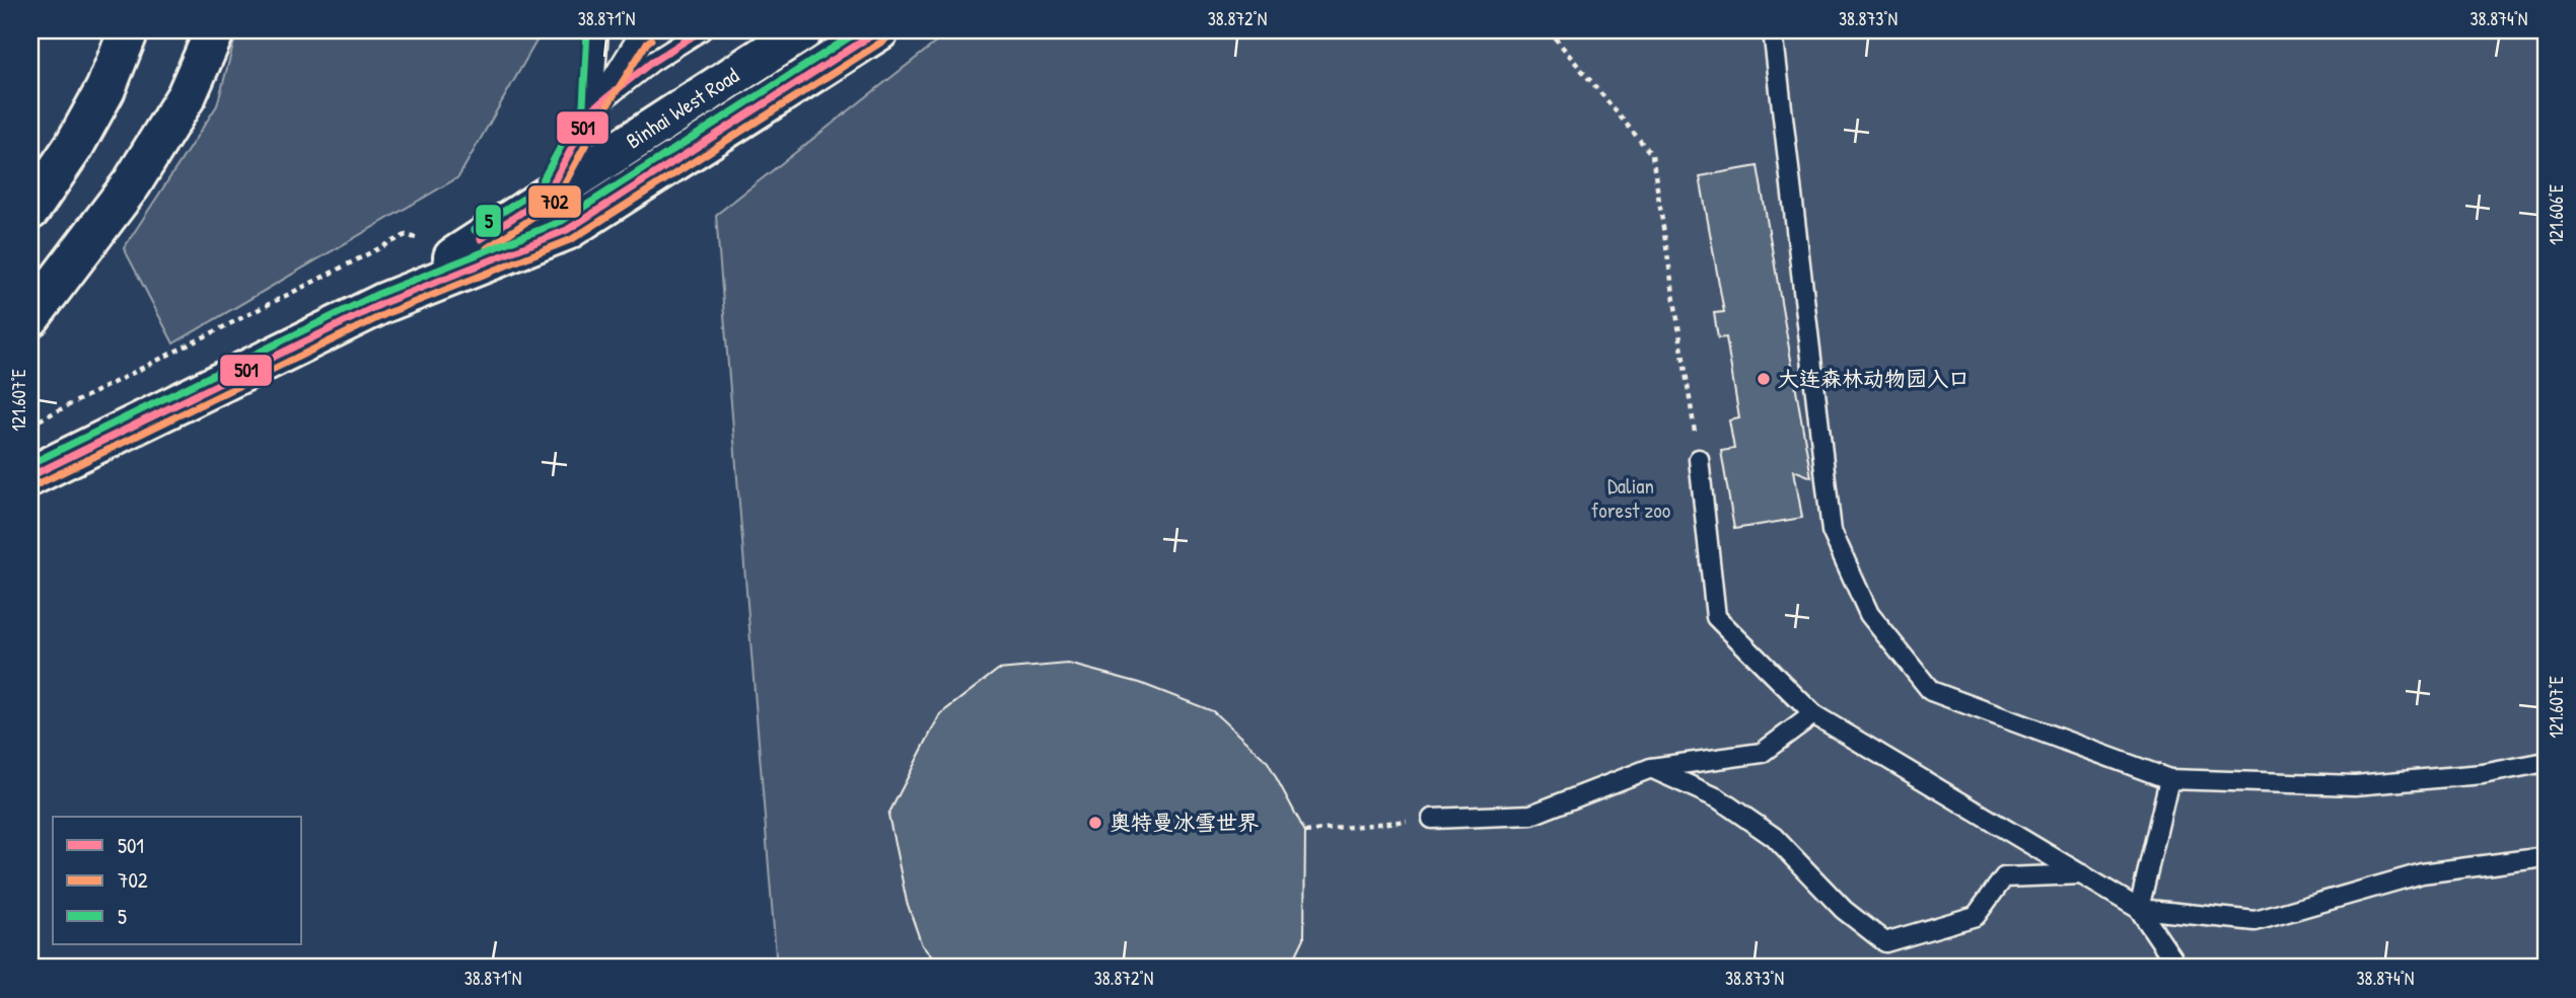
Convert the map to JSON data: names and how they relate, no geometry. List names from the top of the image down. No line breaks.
{"streets":{"highway":["Binhai West Road"]},"parks":["Dalian forest zoo"],"places":["大连森林动物园入口","奥特曼冰雪世界"],"lines":["transit line 501","transit line 5","transit line 702"],"legend":["501","702","5"],"coordinates":["38.871°N","38.872°N","38.873°N","38.874°N","121.606°E","121.607°E"]}
